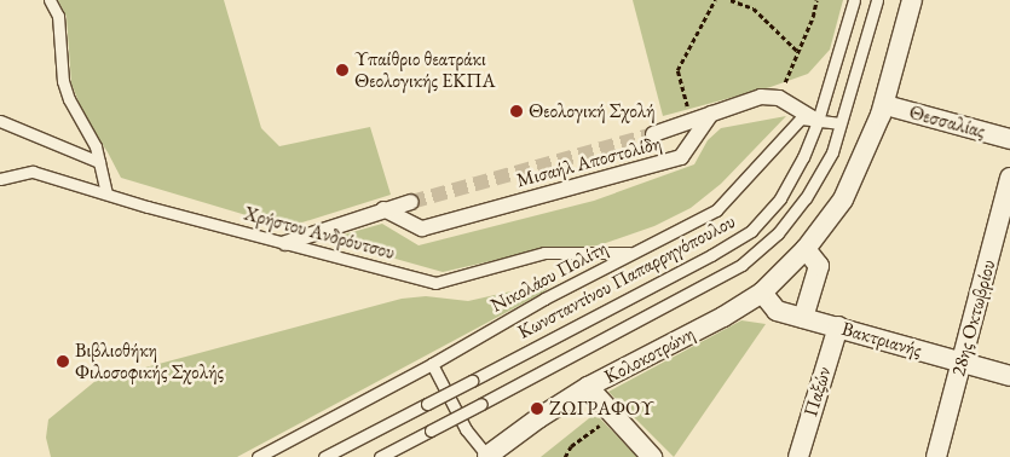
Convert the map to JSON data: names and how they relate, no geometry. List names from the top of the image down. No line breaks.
{"streets":{"street":["Θεσσαλίας","Μισαήλ Αποστολίδη","28ης Οκτωβρίου","Βακτριανής","Κολοκοτρώνη","Παξών"],"lane":["Χρήστου Ανδρόυτσου","Νικολάου Πολίτη","Κωνσταντίνου Παπαρρηγόπουλου"]},"crossings":[["Θεσσαλίας","Κολοκοτρώνη"],["Χρήστου Ανδρόυτσου","Νικολάου Πολίτη"],["Νικολάου Πολίτη","Κωνσταντίνου Παπαρρηγόπουλου"],["28ης Οκτωβρίου","Βακτριανής"],["Βακτριανής","Κολοκοτρώνη"],["Βακτριανής","Παξών"]],"places":["Υπαίθριο θεατράκι Θεολογικής ΕΚΠΑ","Θεολογική Σχολή","Βιβλιοθήκη Φιλοσοφικής Σχολής","ΖΩΓΡΑΦΟΥ"]}
